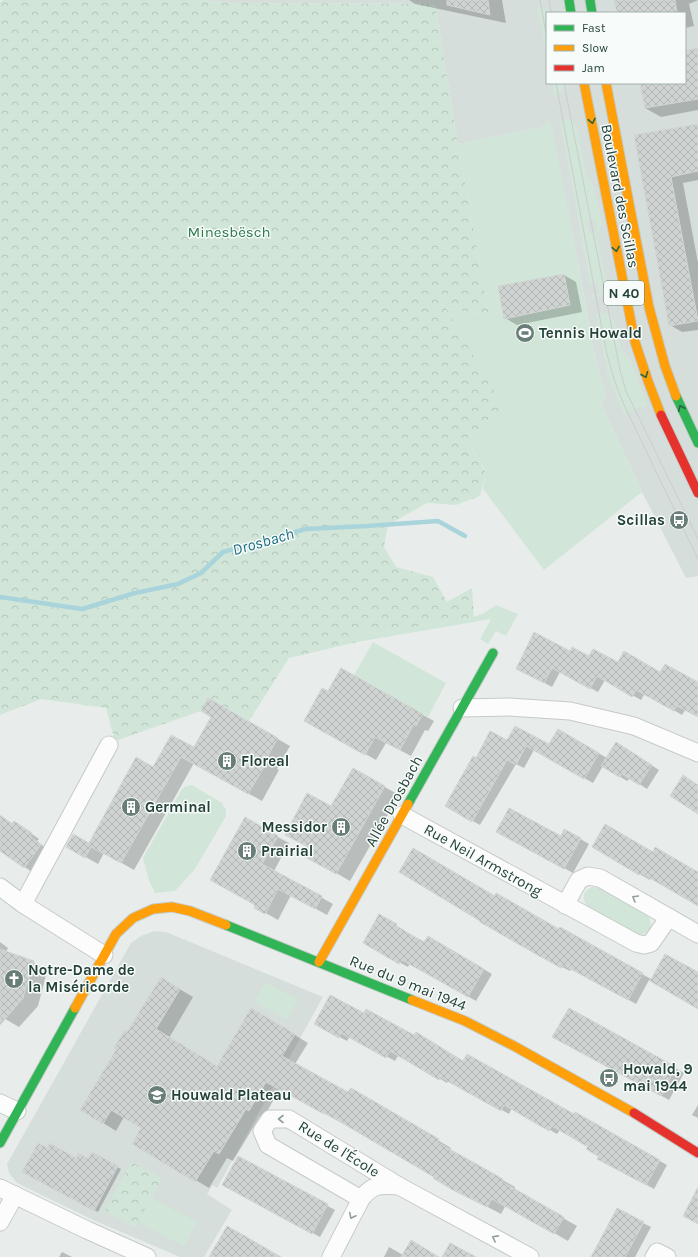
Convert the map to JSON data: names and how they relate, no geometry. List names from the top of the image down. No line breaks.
{"streets":{"street":["Boulevard des Scillas","N 40","Allée Drosbach","Rue Neil Armstrong","Rue du 9 mai 1944","Rue de l'École"]},"crossings":[["Allée Drosbach","Rue Neil Armstrong"],["Allée Drosbach","Rue du 9 mai 1944"]],"water":["Drosbach"],"parks":["Minesbësch"],"places":{"sports":["Tennis Howald"],"bus stop":["Scillas","Howald, 9 mai 1944"],"building":["Floreal","Germinal","Messidor","Prairial"],"church":["Notre-Dame de la Miséricorde"],"school or university":["Houwald Plateau"]},"legend":["Fast","Slow","Jam"]}
